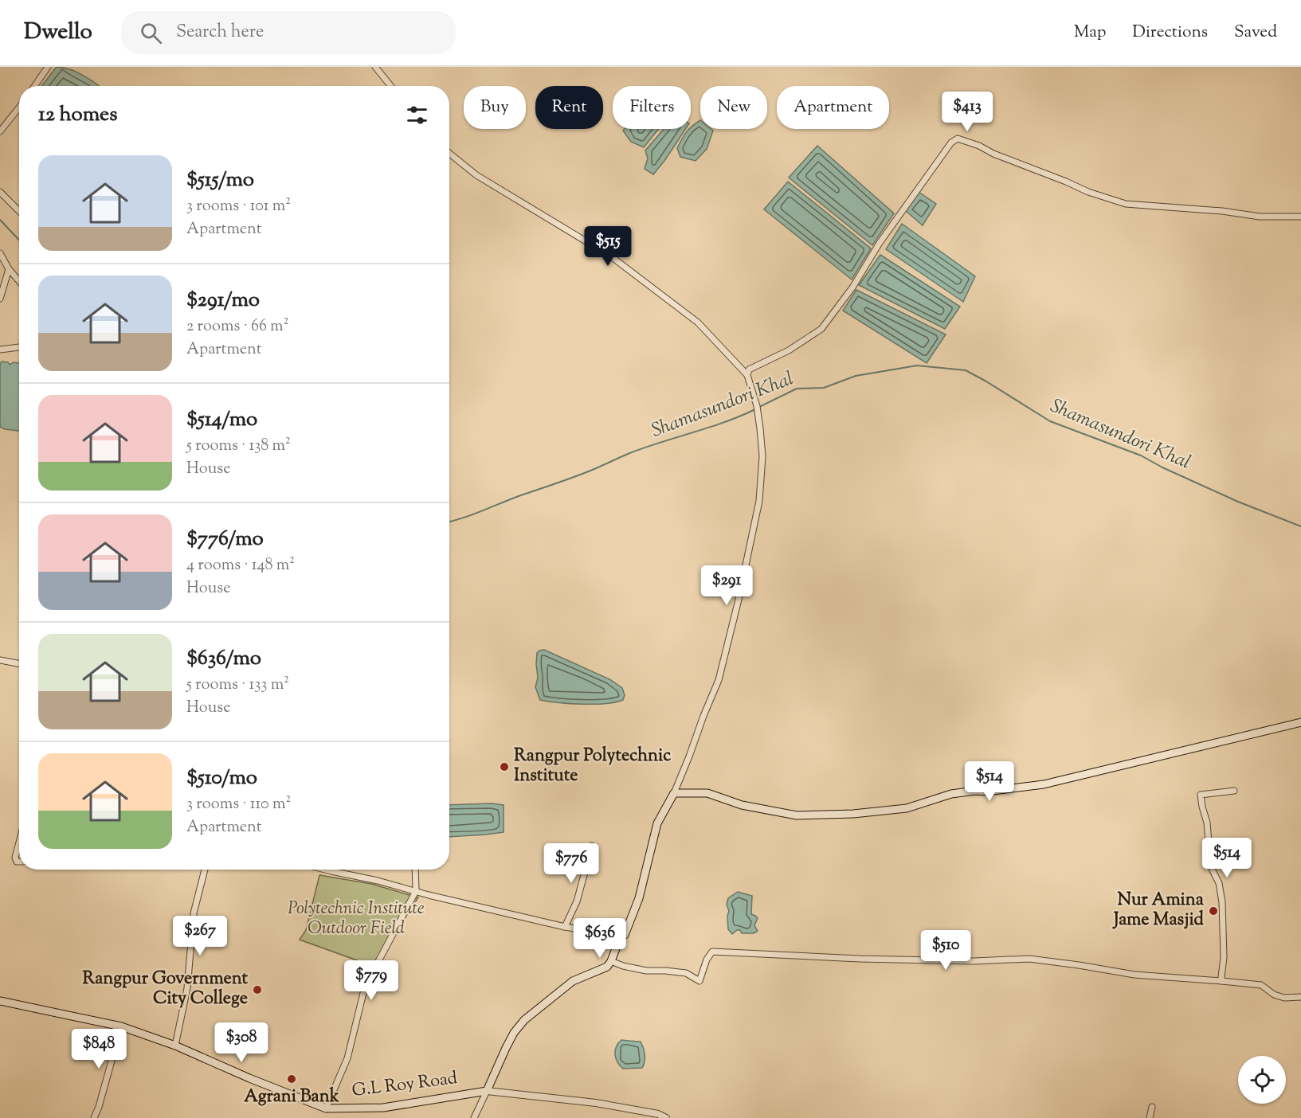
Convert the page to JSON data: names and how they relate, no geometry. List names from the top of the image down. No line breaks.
{"streets":{"main road":["G.L Roy Road"]},"water":["Shamasundori Khal"],"parks":["Polytechnic Institute Outdoor Field"],"places":["Rangpur Polytechnic Institute","Nur Amina Jame Masjid","Rangpur Government City College","Agrani Bank"],"page":{"header":"Dwello","search":"Search here","nav":["Map","Directions","Saved"],"chip":["Buy","Rent","Filters","New","Apartment"],"heading":"12 homes","price":["$413","$515","$291","$514","$514","$776","$267","$636","$510","$779","$308","$848"],"list":[{"name":"$515/mo","note":"3 rooms · 101 m² · Apartment"},{"name":"$291/mo","note":"2 rooms · 66 m² · Apartment"},{"name":"$514/mo","note":"5 rooms · 138 m² · House"},{"name":"$776/mo","note":"4 rooms · 148 m² · House"},{"name":"$636/mo","note":"5 rooms · 133 m² · House"},{"name":"$510/mo","note":"3 rooms · 110 m² · Apartment"}]}}
